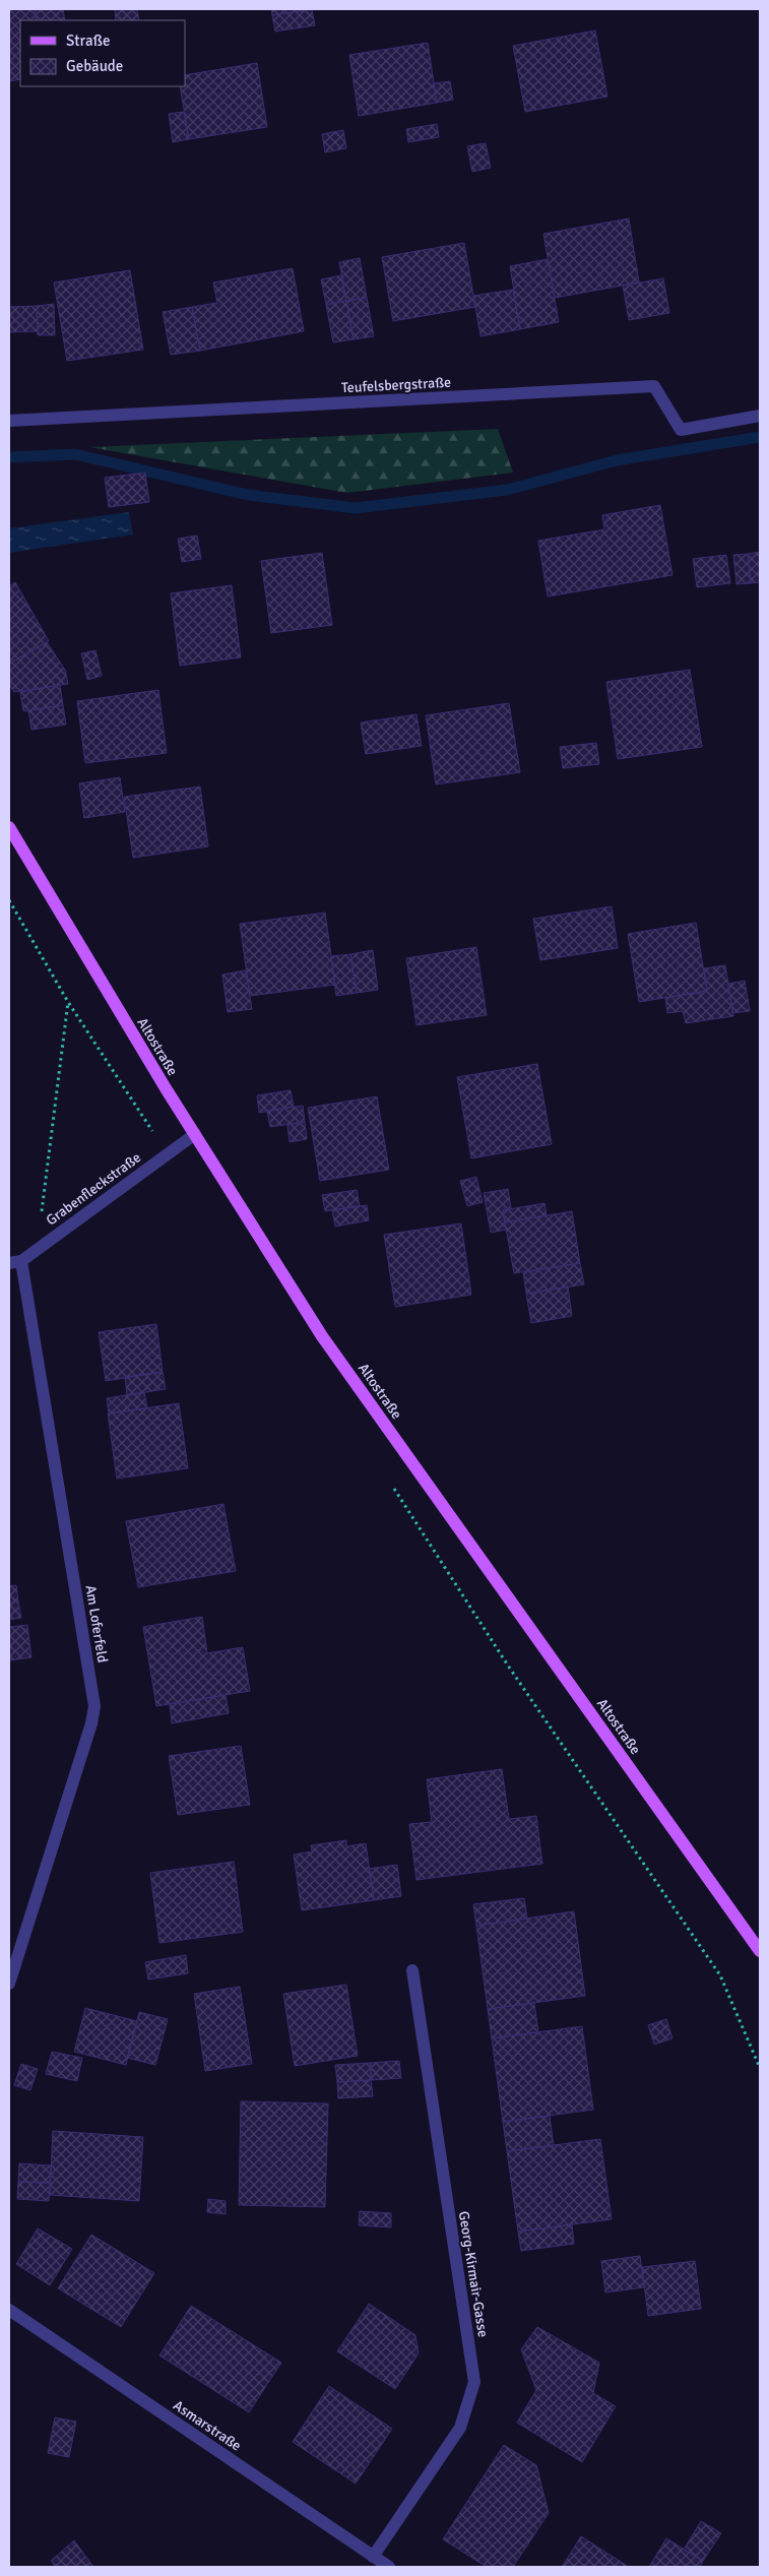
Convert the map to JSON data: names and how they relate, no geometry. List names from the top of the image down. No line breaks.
{"streets":{"main road":["Altostraße"],"street":["Teufelsbergstraße","Grabenfleckstraße","Am Loferfeld","Georg-Kirmair-Gasse","Asmarstraße"]},"crossings":[["Altostraße","Grabenfleckstraße"],["Grabenfleckstraße","Am Loferfeld"],["Georg-Kirmair-Gasse","Asmarstraße"]],"legend":["Straße","Gebäude"]}
